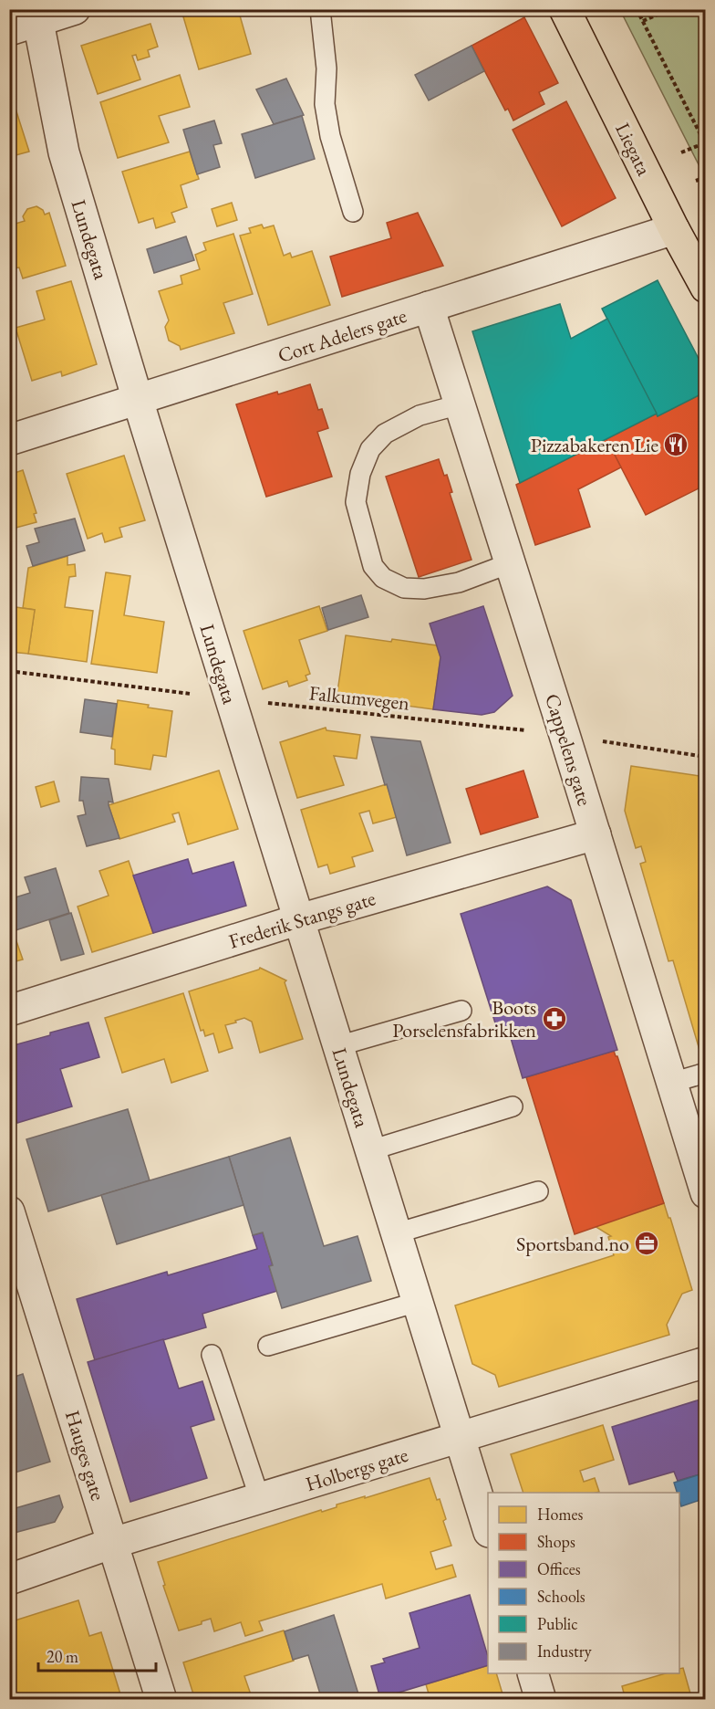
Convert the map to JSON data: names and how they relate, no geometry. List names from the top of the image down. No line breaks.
{"streets":{"main road":["Liegata"],"street":["Lundegata","Cort Adelers gate","Cappelens gate","Frederik Stangs gate","Hauges gate","Holbergs gate"],"path":["Falkumvegen"]},"crossings":[["Liegata","Cort Adelers gate"],["Lundegata","Cort Adelers gate"],["Lundegata","Falkumvegen"],["Lundegata","Frederik Stangs gate"],["Lundegata","Holbergs gate"],["Cort Adelers gate","Cappelens gate"],["Falkumvegen","Cappelens gate"],["Cappelens gate","Frederik Stangs gate"],["Hauges gate","Holbergs gate"]],"places":{"restaurant":["Pizzabakeren Lie"],"pharmacy":["Boots Porselensfabrikken"],"office":["Sportsband.no"]},"legend":["Homes","Shops","Offices","Schools","Public","Industry"],"scale_bar":"20 m"}
